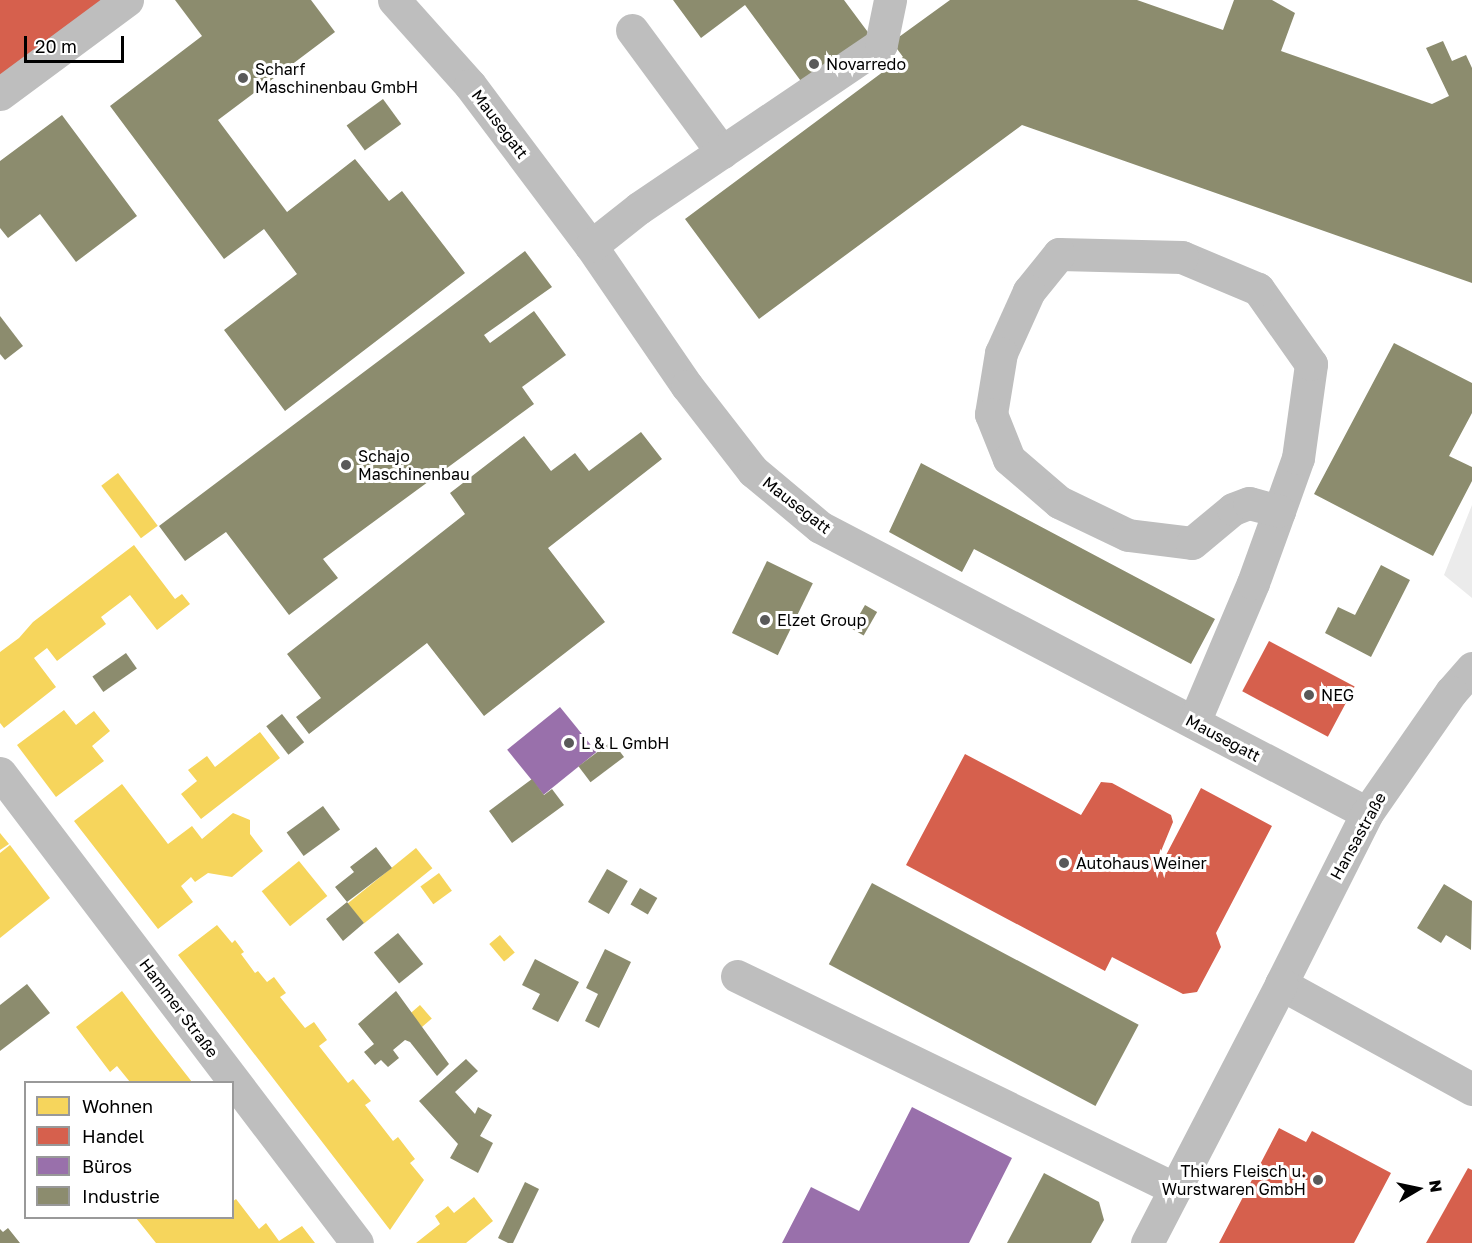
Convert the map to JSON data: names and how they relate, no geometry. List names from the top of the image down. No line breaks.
{"streets":{"street":["Mausegatt","Hansastraße","Hammer Straße"]},"crossings":[["Mausegatt","Hansastraße"]],"places":["Novarredo","Scharf Maschinenbau GmbH","Schajo Maschinenbau","Elzet Group","NEG","L & L GmbH","Autohaus Weiner","Thiers Fleisch u. Wurstwaren GmbH"],"legend":["Wohnen","Handel","Büros","Industrie"],"scale_bar":"20 m","north":"right"}
